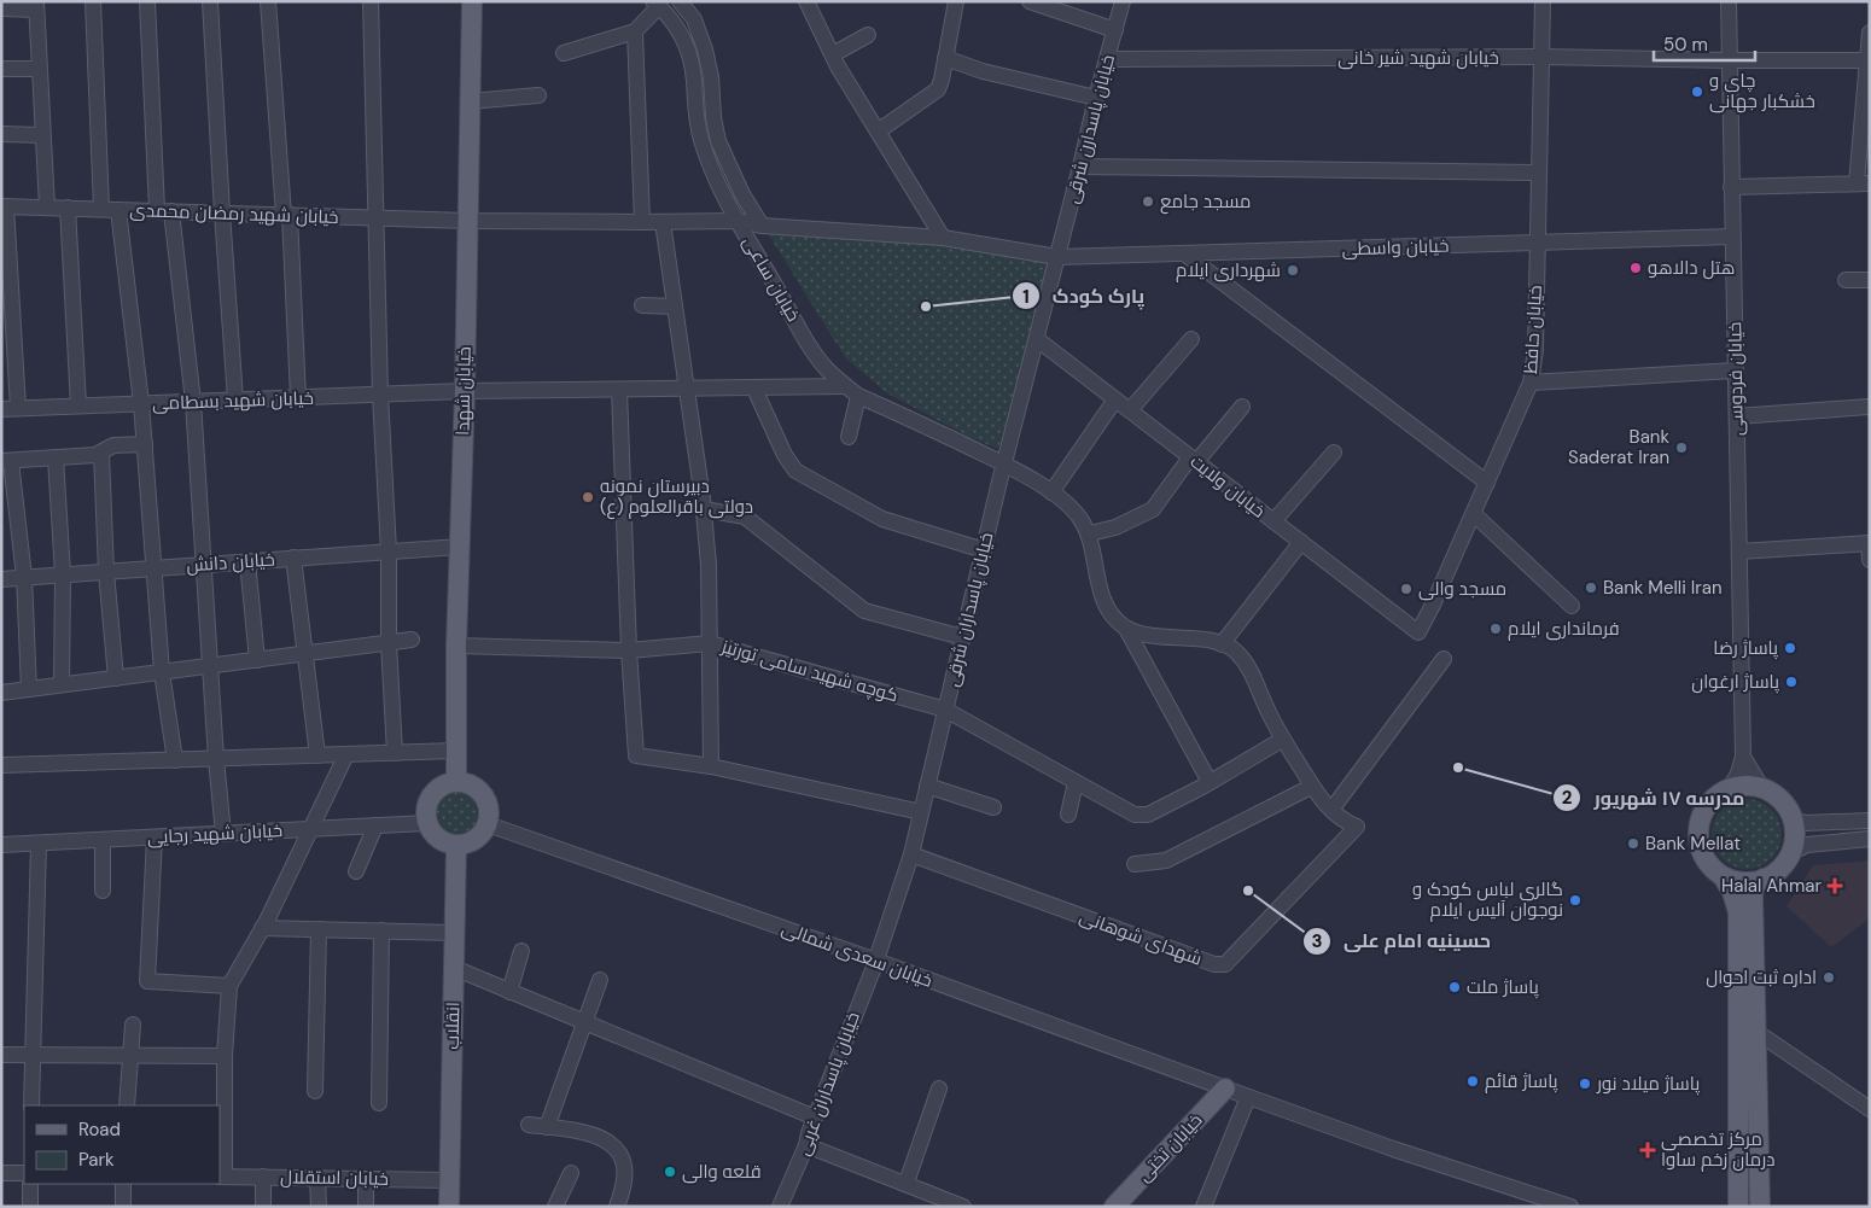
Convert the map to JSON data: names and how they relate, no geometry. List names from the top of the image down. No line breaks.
{"streets":{"main road":["خیابان شهدا","انقلاب","خیابان تختی"],"street":["خیابان شهید شیر خانی","خیابان پاسدارن شرقی","خیابان شهید رمضان محمدی","خیابان واسطی","خیابان ساعی","خیابان حافظ","خیابان فردوسی","خیابان شهید بسطامی","خیابان ولایت","خیابان دانش","خیابان پاسداران شرقی","کوچه شهید سامی تورتیز","خیابان شهید رجایی","شهدای شوهانی","خیابان سعدی شمالی","خیابان پاسداران غربی","خیابان استقلال"]},"crossings":[["خیابان شهید شیر خانی","خیابان پاسدارن شرقی"],["خیابان شهید شیر خانی","خیابان حافظ"],["خیابان شهید شیر خانی","خیابان فردوسی"],["خیابان پاسدارن شرقی","خیابان واسطی"],["خیابان پاسدارن شرقی","خیابان پاسداران شرقی"],["خیابان شهید رمضان محمدی","خیابان واسطی"],["خیابان شهید رمضان محمدی","خیابان ساعی"],["خیابان شهید رمضان محمدی","خیابان شهدا"],["خیابان واسطی","خیابان ساعی"],["خیابان واسطی","خیابان حافظ"],["خیابان واسطی","خیابان فردوسی"],["خیابان واسطی","خیابان پاسداران شرقی"],["خیابان ساعی","خیابان شهید بسطامی"],["خیابان ساعی","خیابان پاسداران شرقی"],["خیابان حافظ","خیابان ولایت"],["خیابان شهدا","خیابان شهید بسطامی"],["خیابان شهدا","خیابان دانش"],["خیابان شهدا","کوچه شهید سامی تورتیز"],["خیابان شهدا","خیابان شهید رجایی"],["خیابان شهدا","خیابان سعدی شمالی"],["خیابان شهدا","انقلاب"],["خیابان ولایت","خیابان پاسداران شرقی"],["خیابان پاسداران شرقی","کوچه شهید سامی تورتیز"],["خیابان پاسداران شرقی","شهدای شوهانی"],["خیابان پاسداران شرقی","خیابان سعدی شمالی"],["خیابان پاسداران شرقی","خیابان پاسداران غربی"],["خیابان شهید رجایی","خیابان سعدی شمالی"],["خیابان شهید رجایی","انقلاب"],["خیابان سعدی شمالی","انقلاب"],["خیابان سعدی شمالی","خیابان پاسداران غربی"],["خیابان سعدی شمالی","خیابان تختی"],["انقلاب","خیابان استقلال"]],"places":{"other":["چای و خشکبار جهانی","مسجد جامع","هتل دالاهو","شهرداری ایلام","پارک کودک","Bank Saderat Iran","دبیرستان نمونه دولتی باقرالعلوم (ع)","Bank Melli Iran","مسجد والی","فرمانداری ایلام","پاساژ رضا","پاساژ ارغوان","مدرسه ۱۷ شهریور","Bank Mellat","حسینیه امام علی","گالری لباس کودک و نوجوان آلیس ایلام","اداره ثبت احوال","پاساژ ملت","پاساژ قائم","پاساژ میلاد نور","قلعه والی"],"health":["Halal Ahmar","مرکز تخصصی درمان زخم ساوا"]},"legend":["Road","Park"],"scale_bar":"50 m"}
